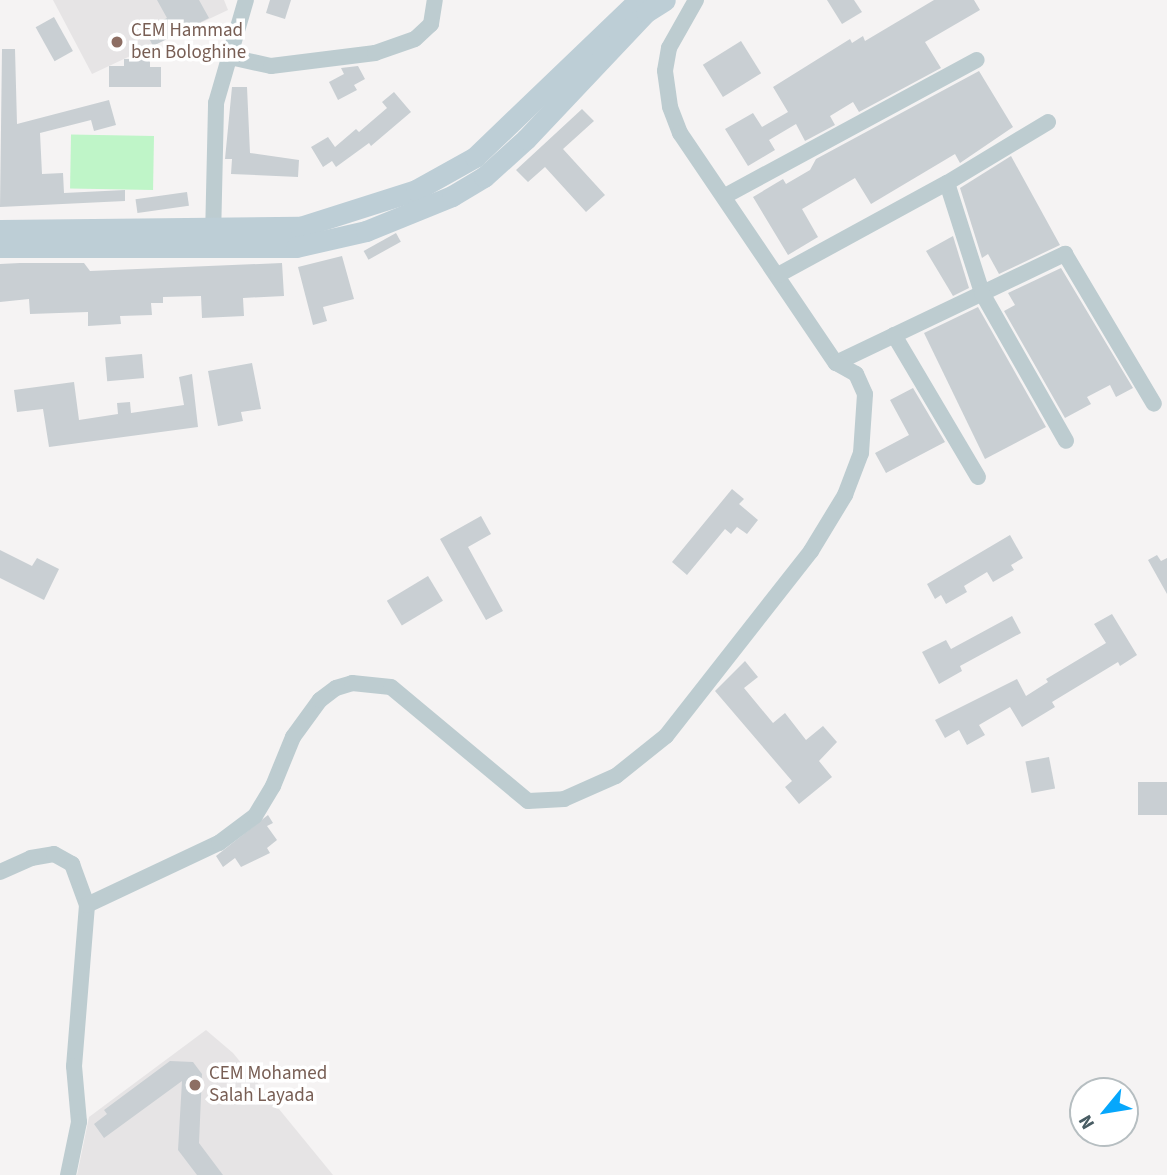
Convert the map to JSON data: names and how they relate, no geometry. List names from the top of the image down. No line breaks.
{"places":["CEM Hammad ben Bologhine","CEM Mohamed Salah Layada"],"north":"bottom left"}
